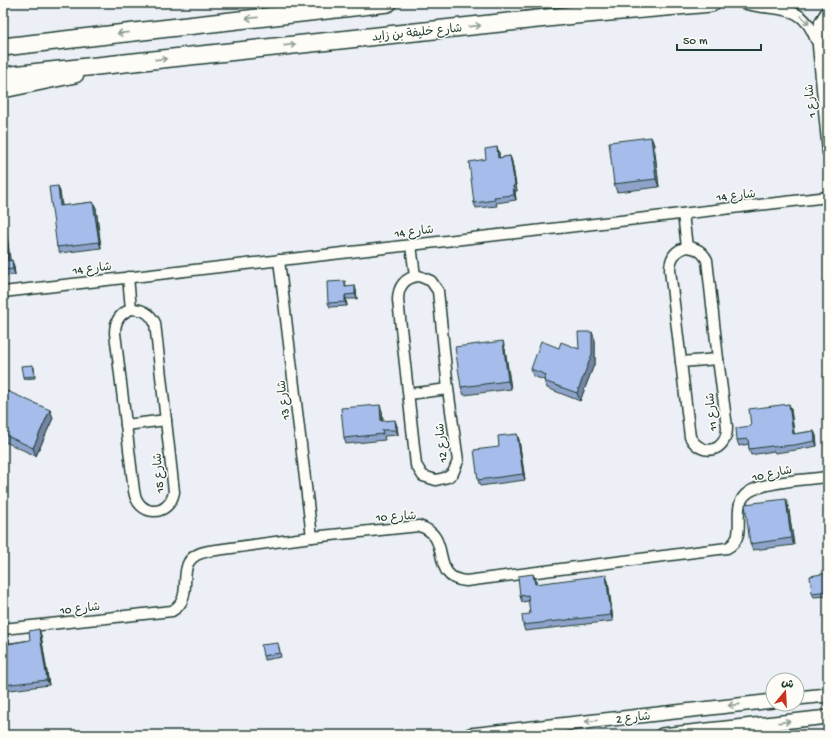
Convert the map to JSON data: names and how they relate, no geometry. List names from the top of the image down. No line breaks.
{"streets":{"main road":["شارع خليفة بن زايد"],"street":["شارع 1","شارع 14","شارع 13","شارع 11","شارع 12","شارع 15","شارع 10","شارع 2"]},"crossings":[["شارع 14","شارع 13"],["شارع 13","شارع 10"]],"one_way":["شارع 1"],"scale_bar":"50 m","north":"top"}
